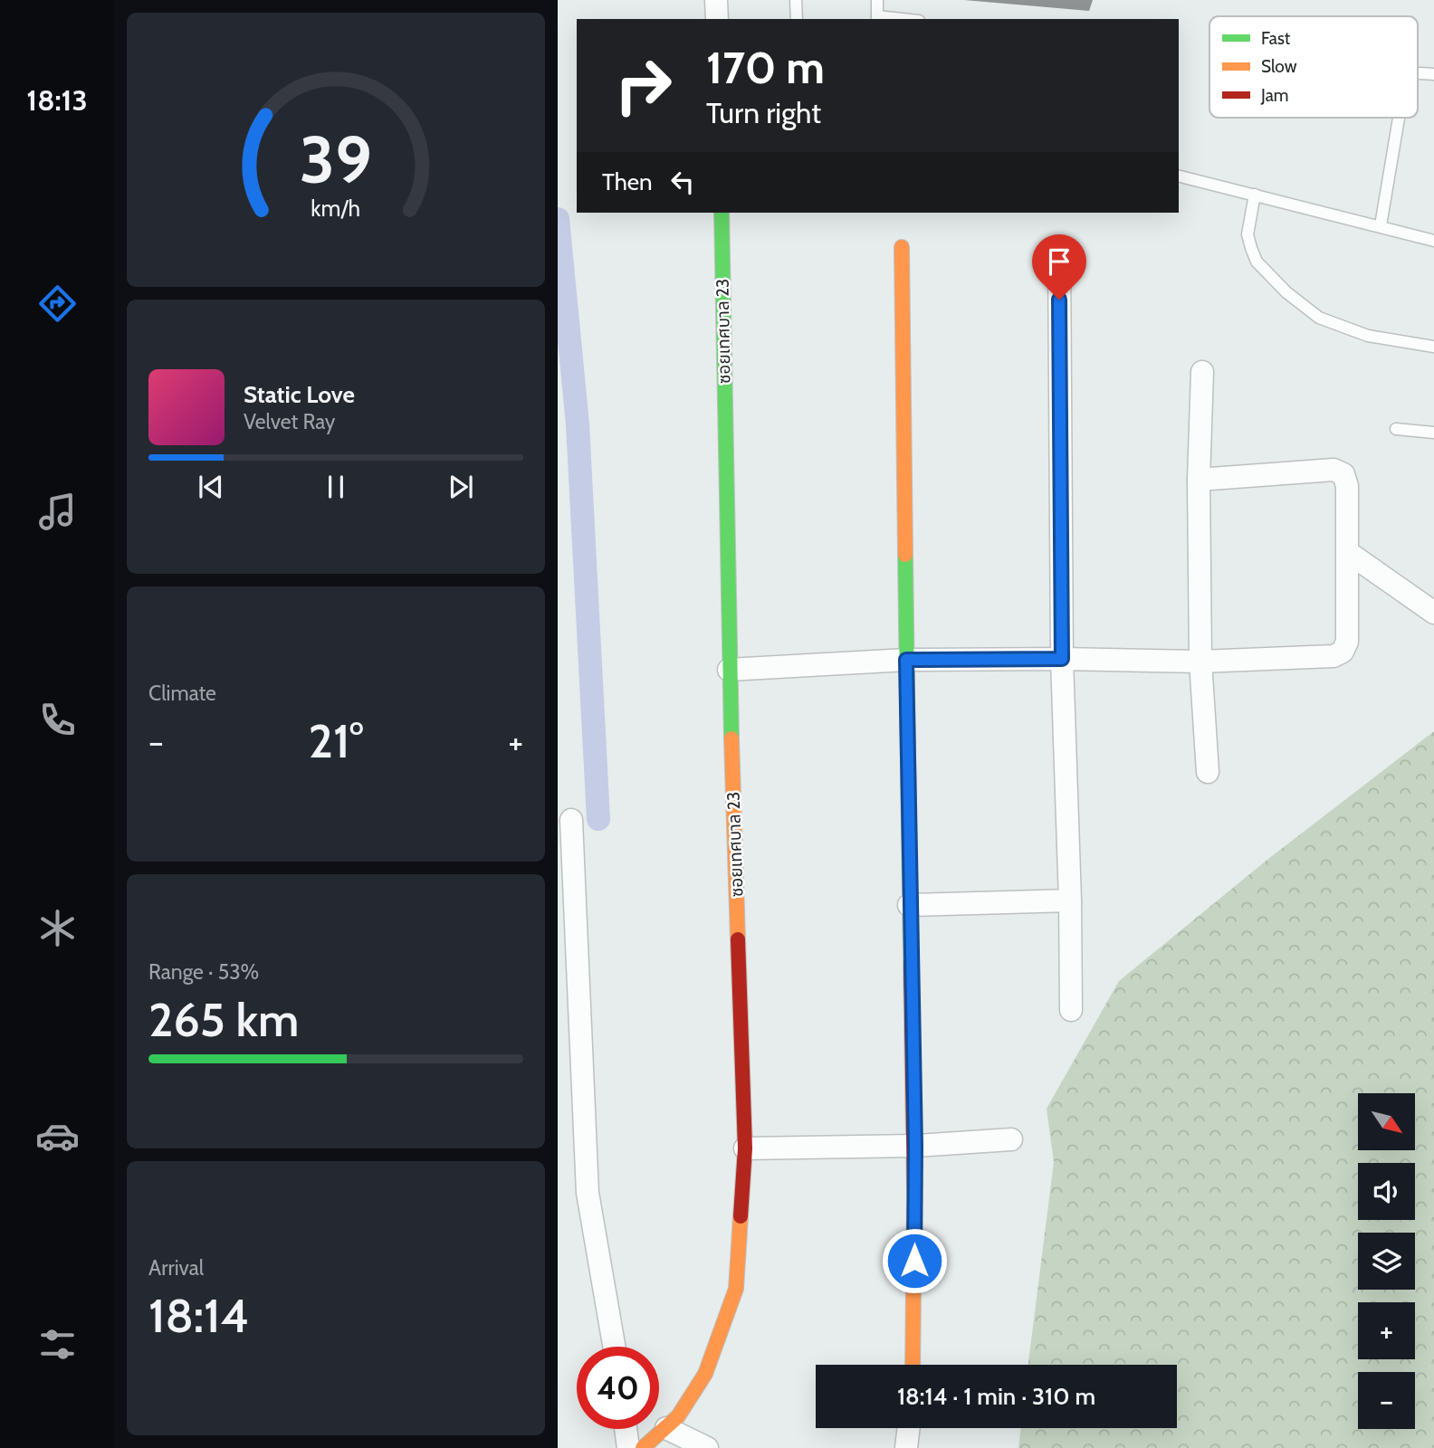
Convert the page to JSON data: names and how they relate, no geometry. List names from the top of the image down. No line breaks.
{"streets":{"street":["ซอยเทศบาล 23"]},"legend":["Fast","Slow","Jam"],"north":"bottom right","page":{"tabs":"18:13","turn":["170 m","Turn right"],"then":"Then","song":["Static Love","Velvet Ray"],"tile":["Climate",["Range · 53%","265 km"],["Arrival","18:14"]],"heat":["−","21°","+"],"map_buttons":["+","−"],"limit":"40","trip":"18:14 · 1 min · 310 m","gauge":["39","km/h"]}}
